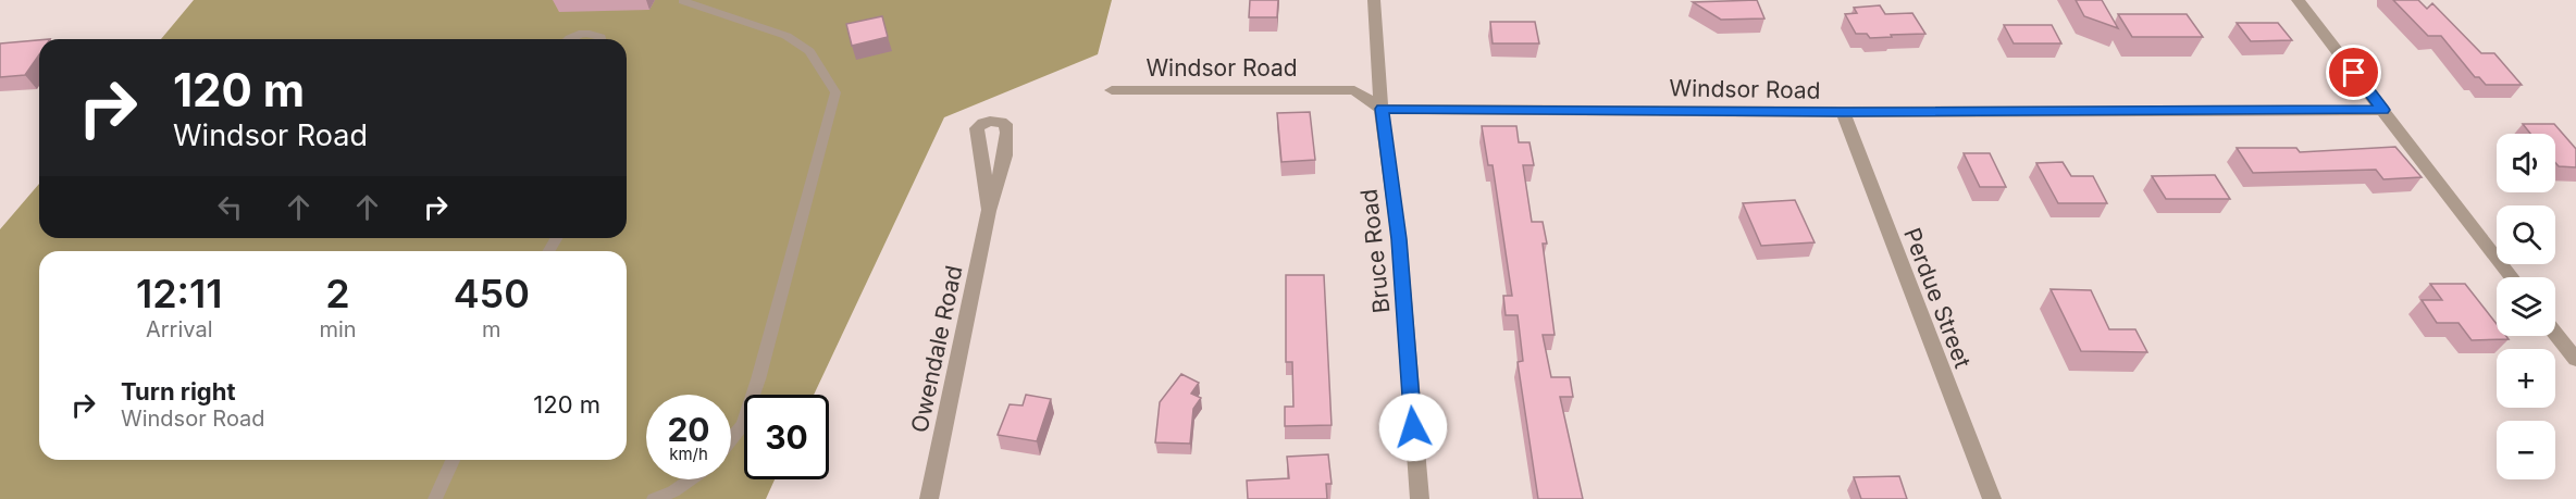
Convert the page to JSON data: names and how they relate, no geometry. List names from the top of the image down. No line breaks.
{"streets":{"street":["Windsor Road","Bruce Road","Perdue Street","Owendale Road"]},"crossings":[["Windsor Road","Bruce Road"],["Windsor Road","Perdue Street"]],"page":{"turn":["120 m","Windsor Road"],"map_buttons":["+","−"],"eta":["12:11","Arrival","2","min","450","m"],"list":[{"name":"Turn right","note":"Windsor Road","value":"120 m"}],"speed":"20 km/h","limit":"30"}}
